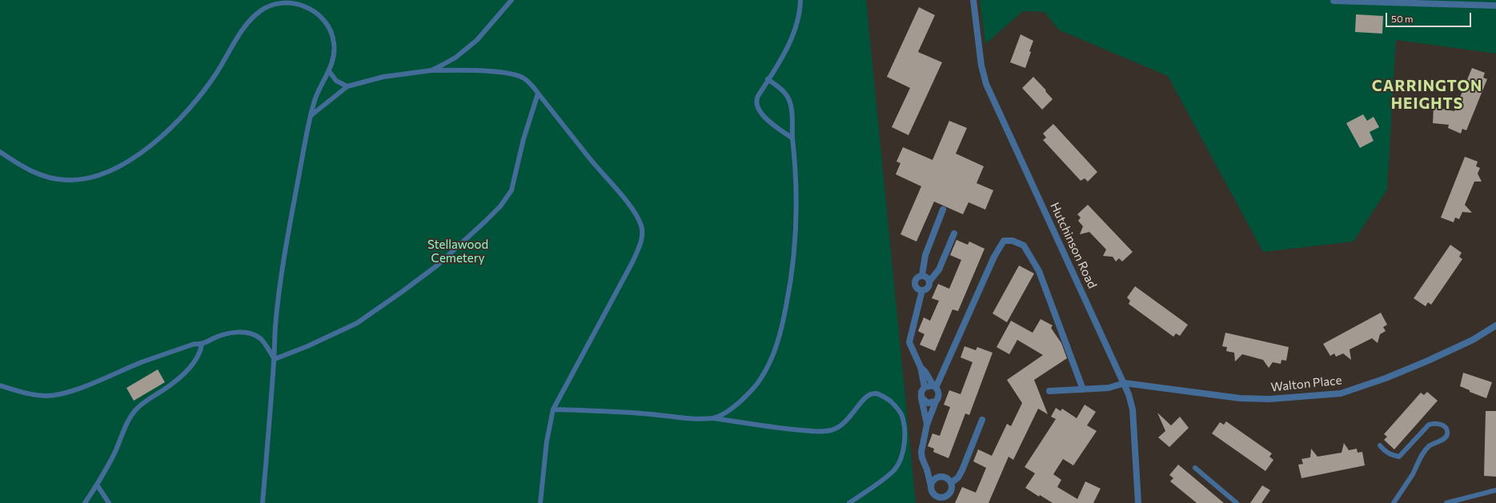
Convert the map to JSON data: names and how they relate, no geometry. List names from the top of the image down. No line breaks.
{"streets":{"street":["Hutchinson Road","Walton Place"]},"crossings":[["Hutchinson Road","Walton Place"]],"districts":["CARRINGTON HEIGHTS"],"parks":["Stellawood Cemetery"],"scale_bar":"50 m"}
